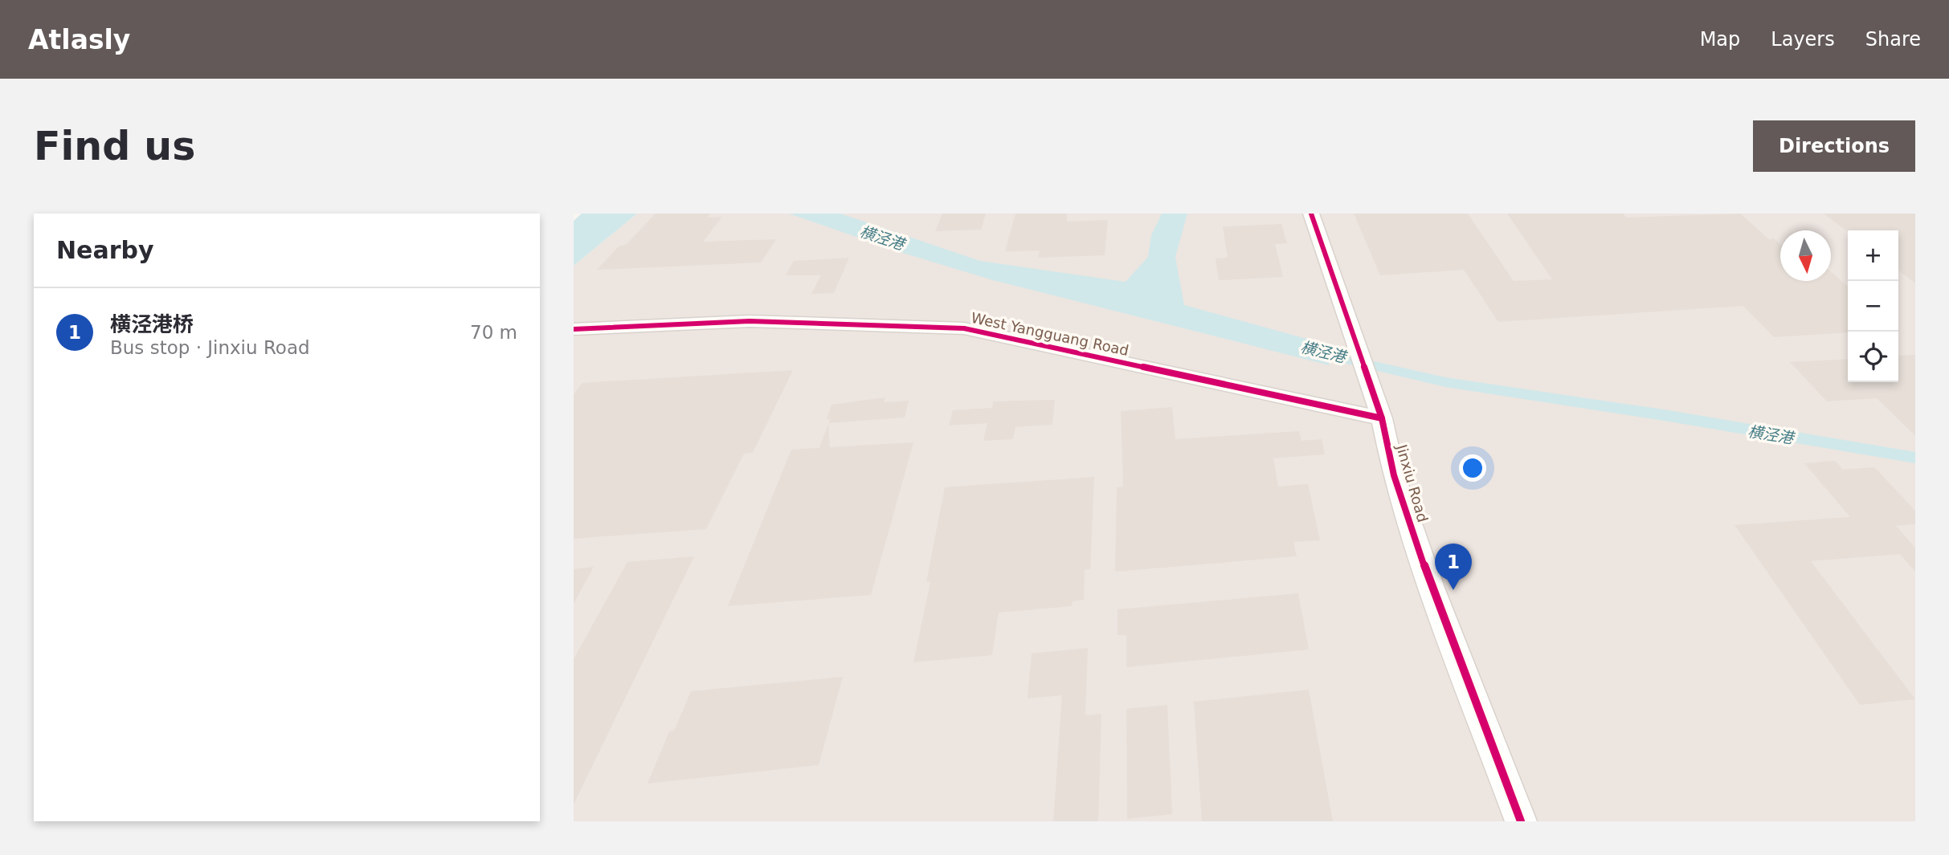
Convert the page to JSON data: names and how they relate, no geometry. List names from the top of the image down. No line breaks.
{"streets":{"street":["West Yangguang Road","Jinxiu Road"]},"crossings":[["West Yangguang Road","Jinxiu Road"]],"water":["横泾港"],"north":"bottom","page":{"header":"Atlasly","nav":["Map","Layers","Share"],"buttons":"Directions","title":"Find us","heading":"Nearby","map_buttons":["+","−"],"list":[{"mark":"1","name":"横泾港桥","note":"Bus stop · Jinxiu Road","value":"70 m"}],"pins":"1"}}
